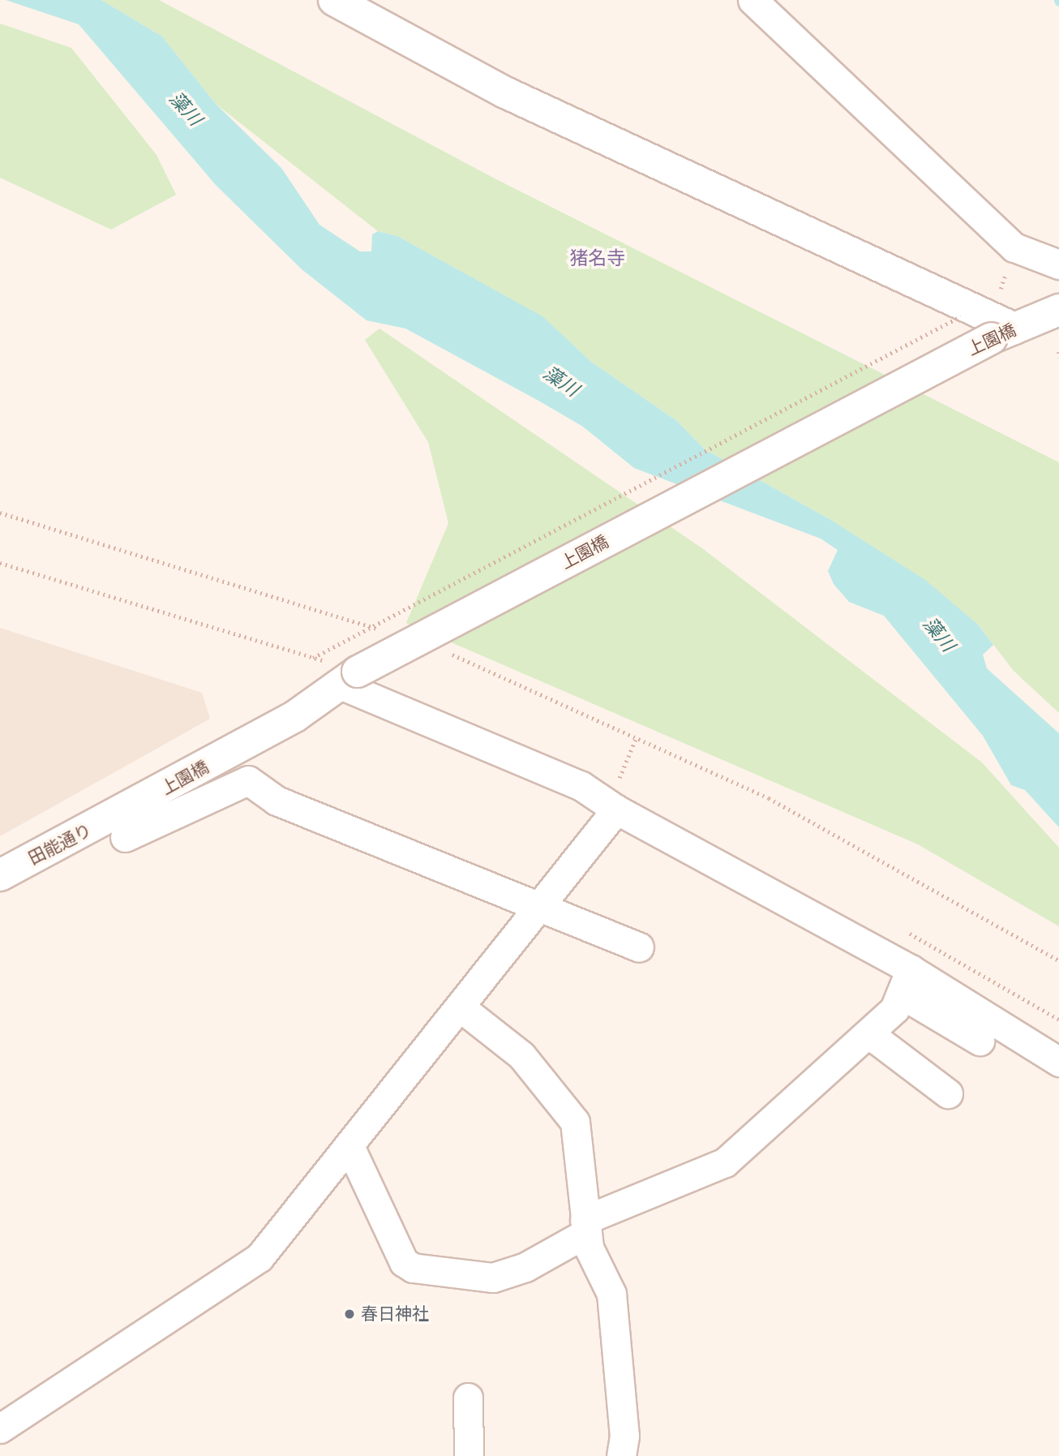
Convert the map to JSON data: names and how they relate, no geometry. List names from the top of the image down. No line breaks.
{"streets":{"street":["上園橋","田能通り"]},"crossings":[["上園橋","田能通り"]],"districts":["猪名寺"],"water":["藻川"],"places":["春日神社"]}
